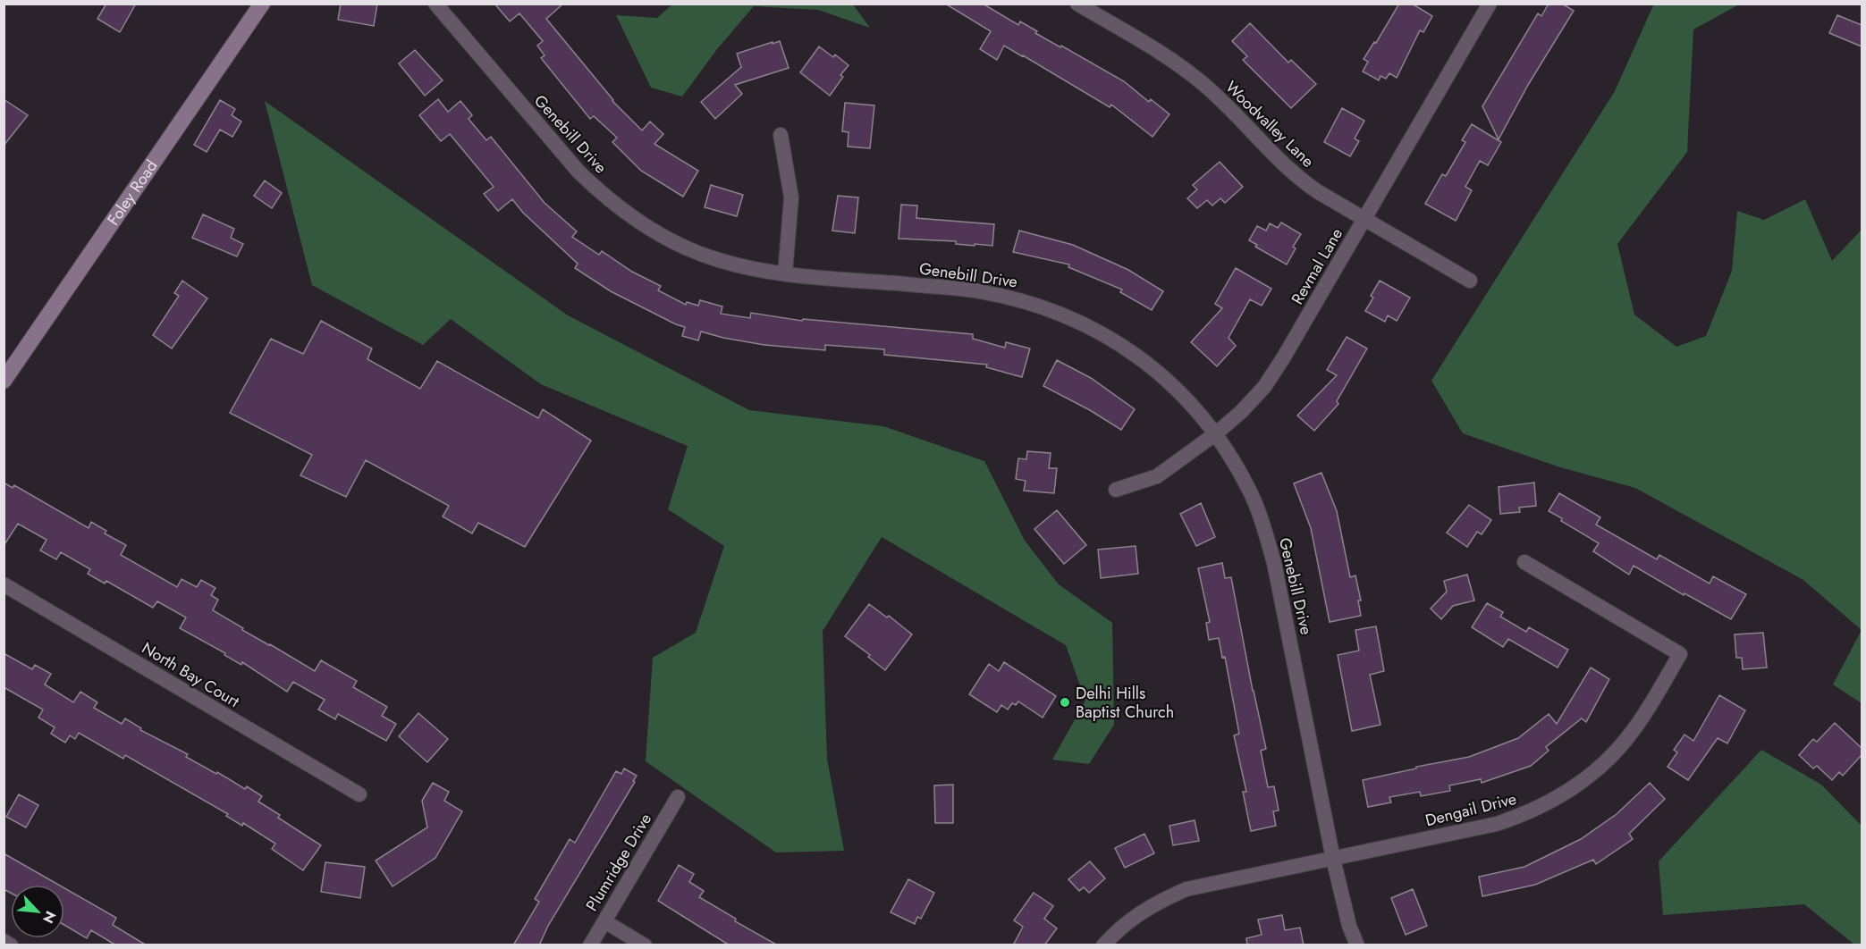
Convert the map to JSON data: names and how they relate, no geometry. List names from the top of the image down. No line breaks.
{"streets":{"street":["Woodvalley Lane","Genebill Drive","Foley Road","Revmal Lane","North Bay Court","Dengail Drive","Plumridge Drive"]},"crossings":[["Woodvalley Lane","Revmal Lane"],["Genebill Drive","Revmal Lane"],["Genebill Drive","Dengail Drive"]],"places":["Delhi Hills Baptist Church"],"north":"bottom right"}
